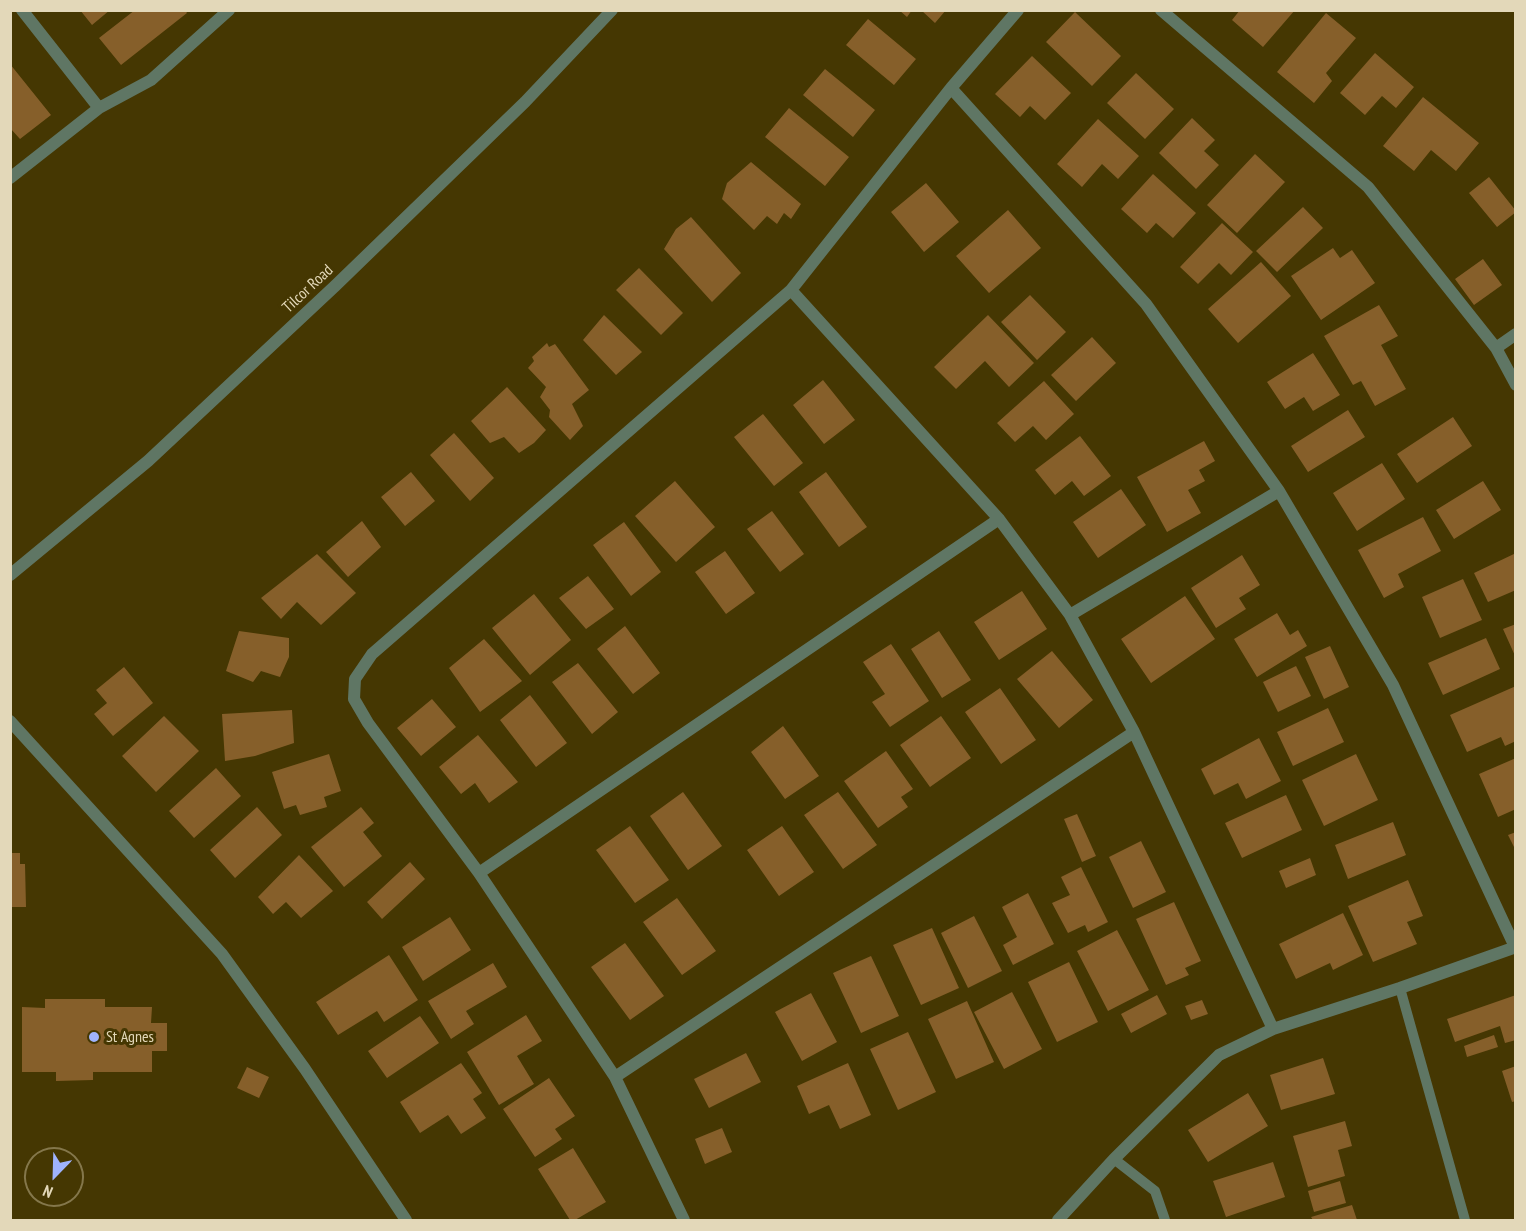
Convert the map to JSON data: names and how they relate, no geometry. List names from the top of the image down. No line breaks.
{"streets":{"street":["Tilcor Road"]},"places":["St Agnes"],"north":"bottom left"}
